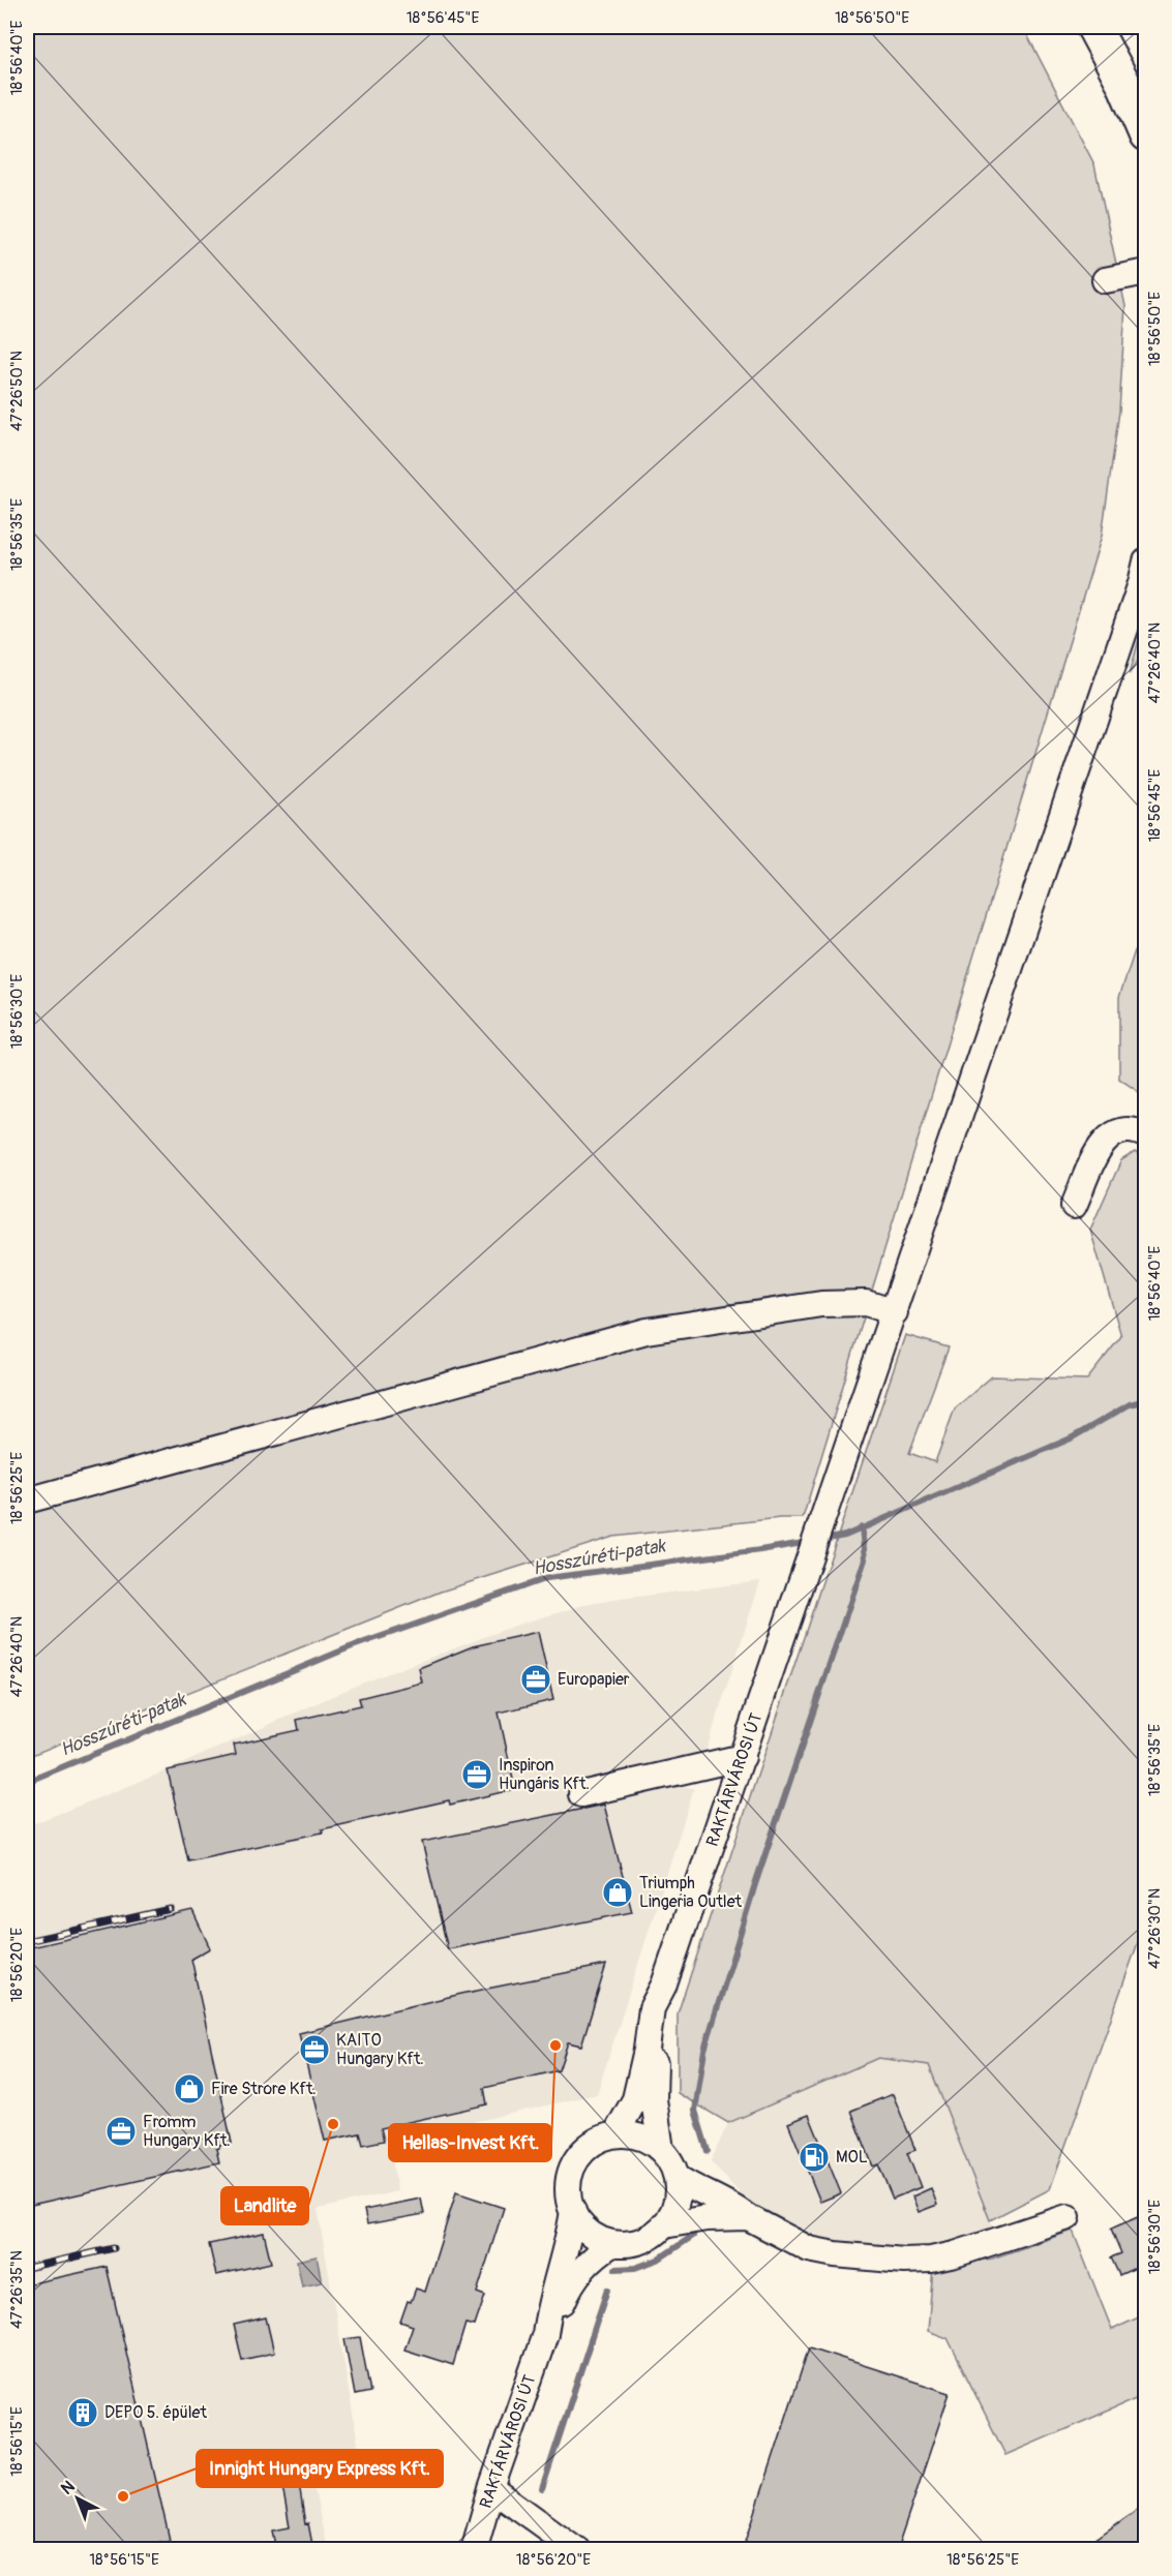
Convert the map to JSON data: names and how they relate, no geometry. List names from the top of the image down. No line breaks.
{"streets":{"street":["RAKTÁRVÁROSI ÚT"]},"water":["Hosszúréti-patak"],"places":{"office":["Europapier","Inspiron Hungáris Kft.","KAITO Hungary Kft.","Fromm Hungary Kft."],"shop":["Triumph Lingeria Outlet","Fire Strore Kft."],"other":["Hellas-Invest Kft.","Landlite","Innight Hungary Express Kft."],"fuel station":["MOL"],"building":["DEPO 5. épület"]},"north":"top left","coordinates":["18°56'45\"E","18°56'50\"E","18°56'40\"E","47°26'50\"N","18°56'35\"E","47°26'40\"N","18°56'30\"E","18°56'25\"E","47°26'30\"N","18°56'20\"E","47°26'35\"N","18°56'15\"E"]}
